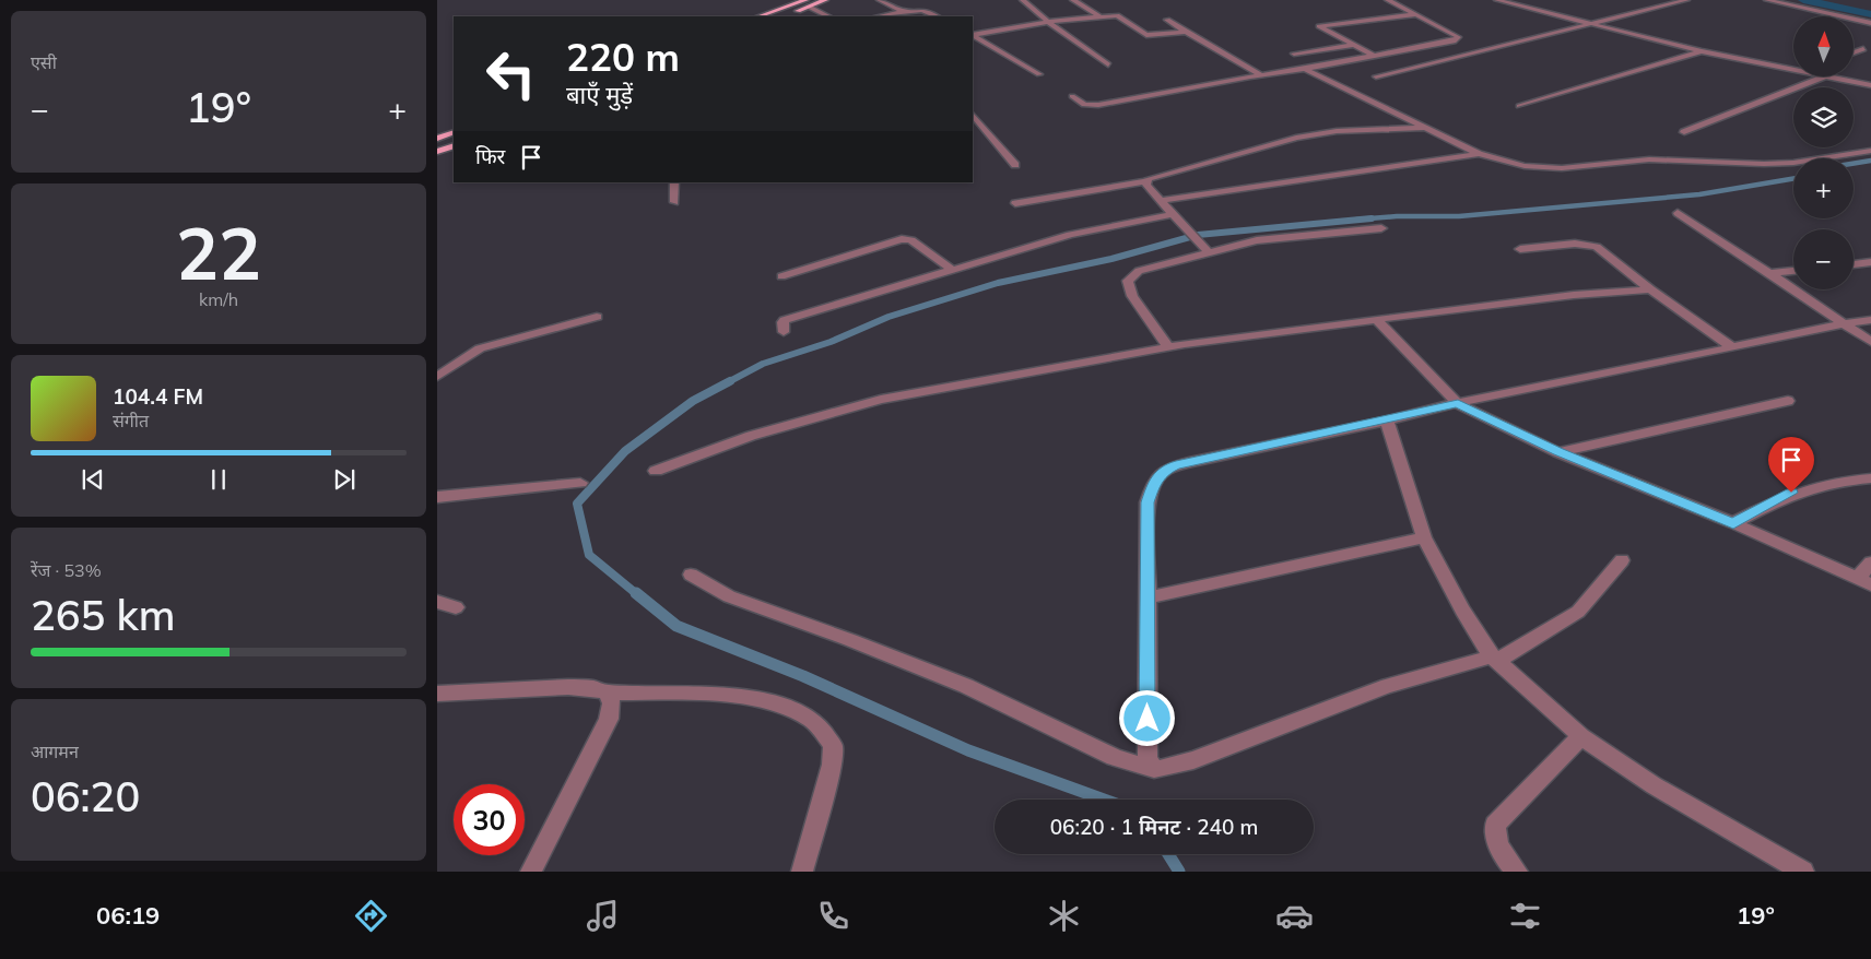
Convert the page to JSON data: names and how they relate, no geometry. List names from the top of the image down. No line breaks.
{"north":"top","page":{"tile":["एसी",["22","km/h"],["रेंज · 53%","265 km"],["आगमन","06:20"]],"map_buttons":["+","−"],"turn":["220 m","बाएँ मुड़ें"],"heat":["−","19°","+"],"then":"फिर","song":["104.4 FM","संगीत"],"limit":"30","trip":"06:20 · 1 मिनट · 240 m","tabs":["06:19","19°"]}}
